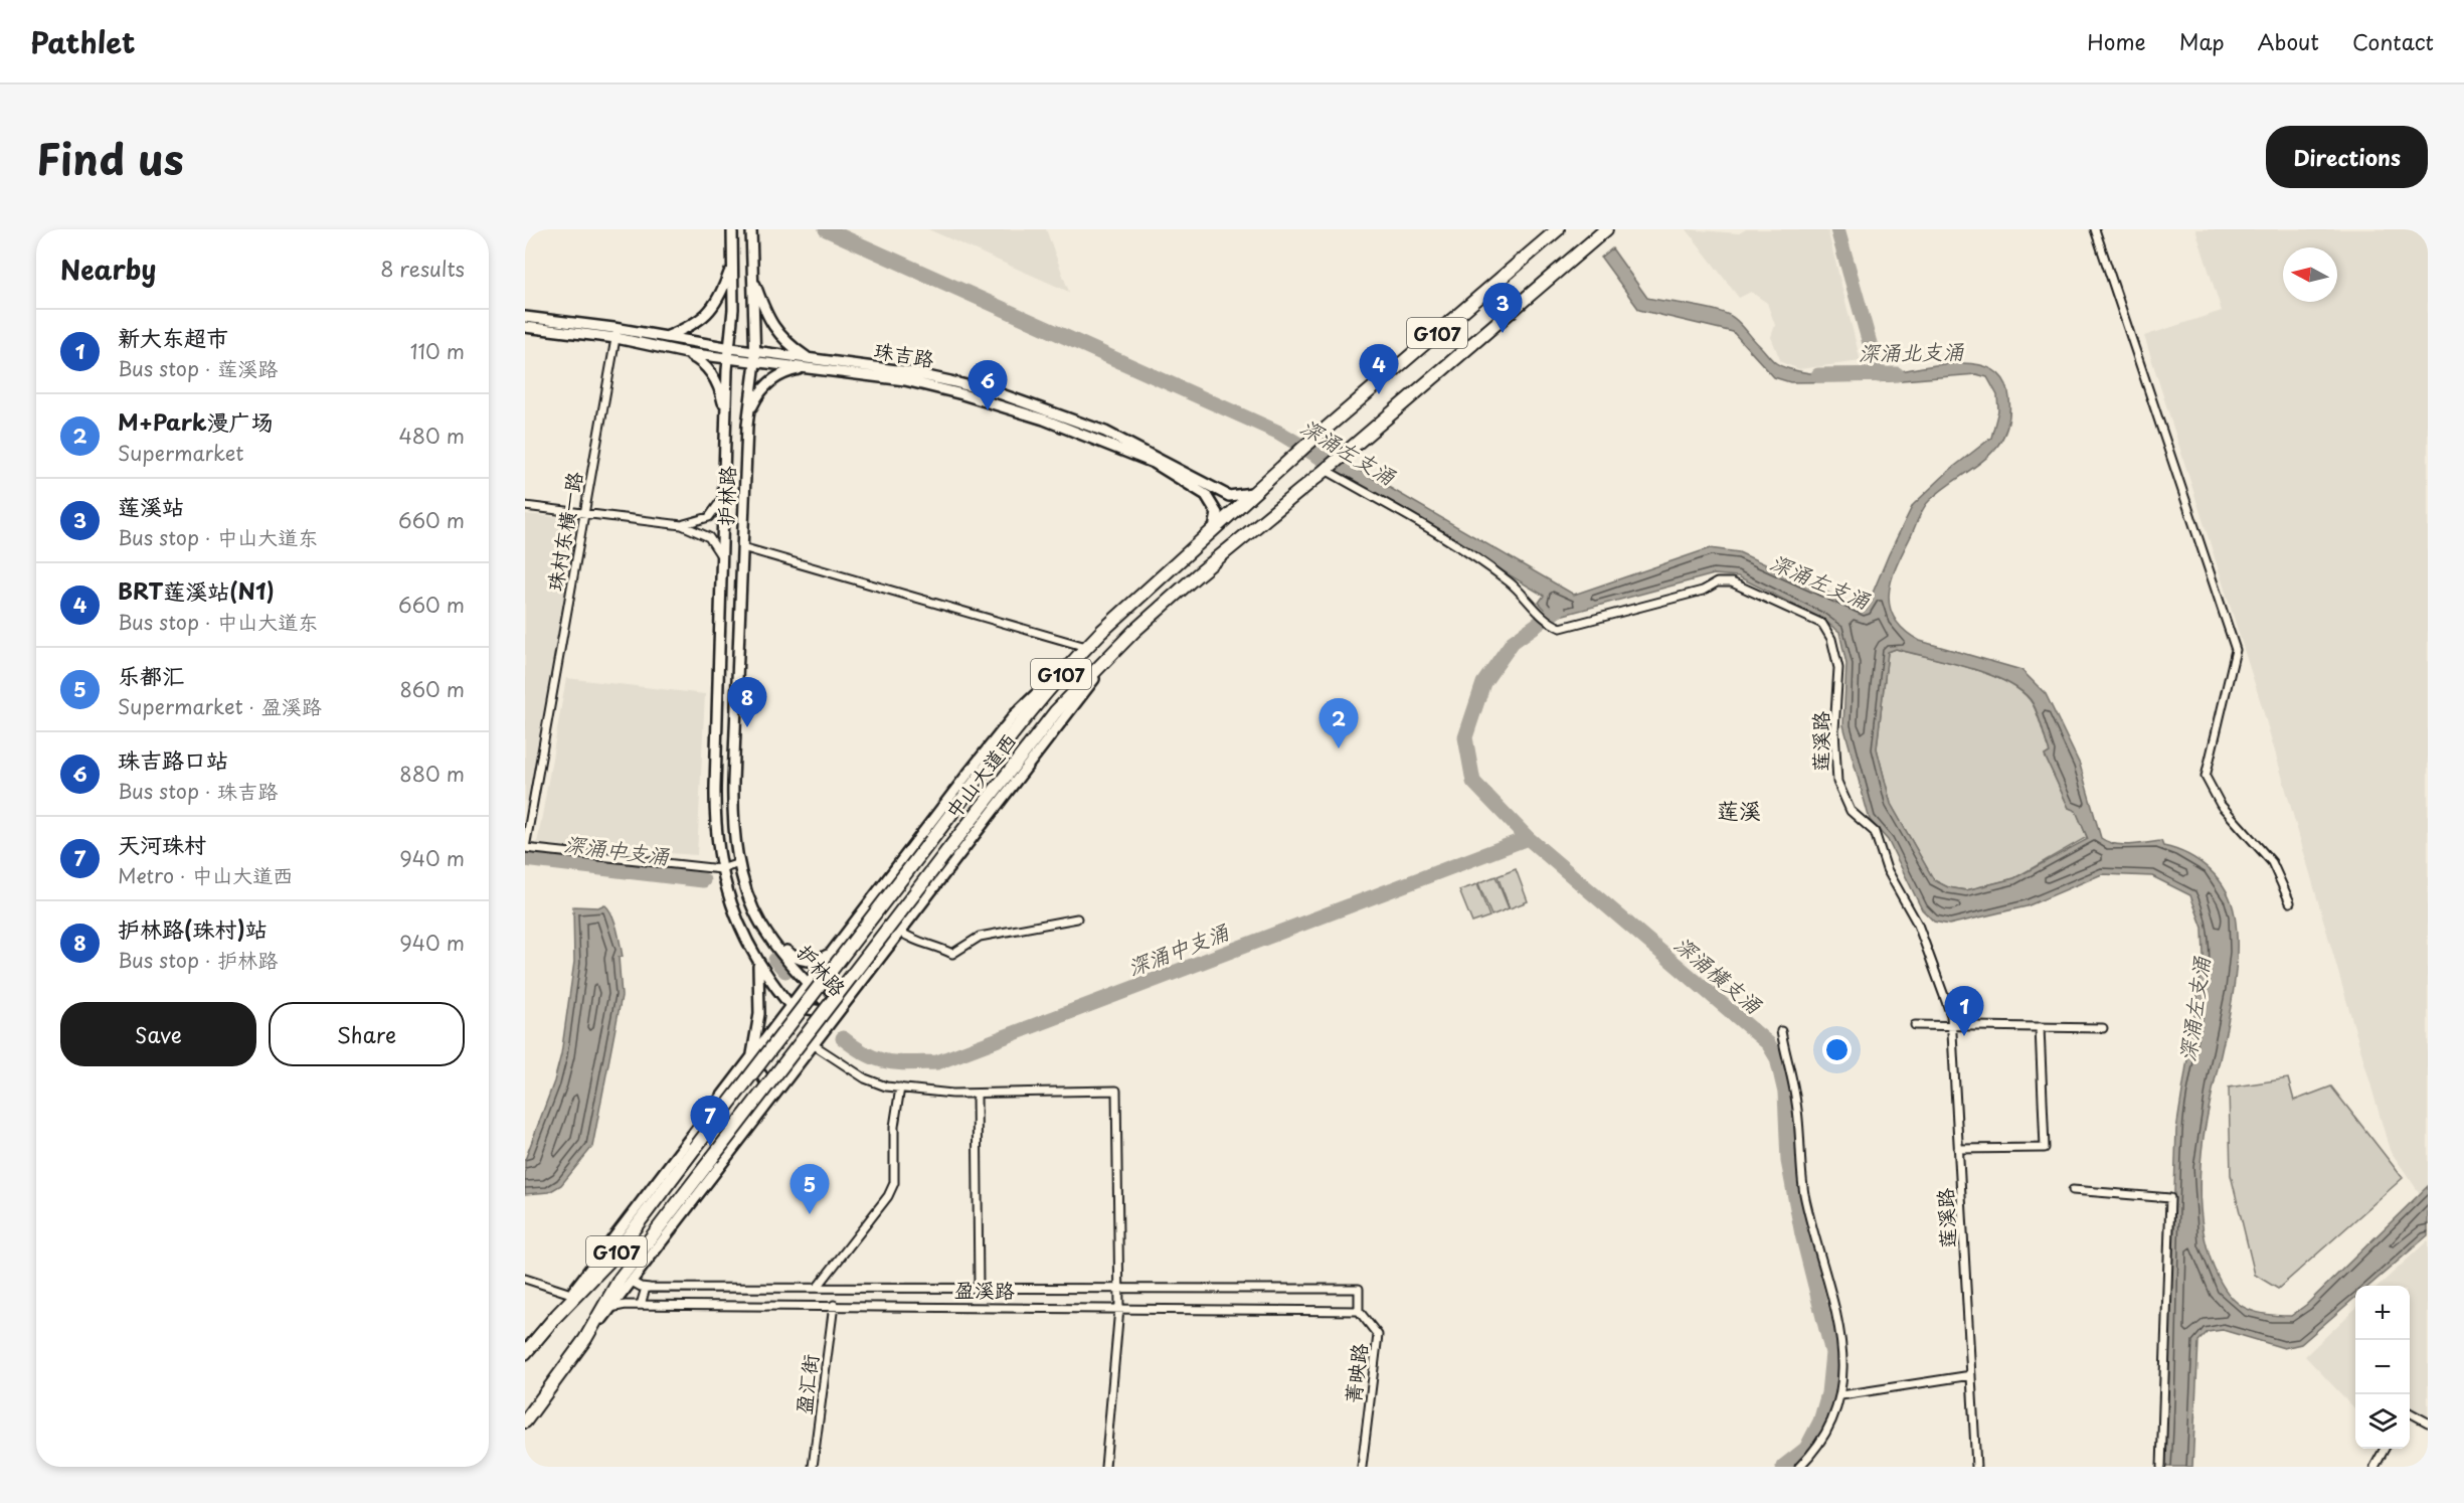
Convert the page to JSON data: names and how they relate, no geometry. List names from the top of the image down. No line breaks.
{"streets":{"highway":["G107","中山大道西"],"main road":["珠吉路","护林路"],"street":["珠村东横一路","莲溪路","盈溪路","菁映路","盈汇街"]},"crossings":[["G107","珠吉路"],["G107","莲溪路"],["G107","中山大道西"],["珠吉路","护林路"],["珠吉路","珠村东横一路"],["珠吉路","中山大道西"],["莲溪路","中山大道西"],["盈溪路","菁映路"],["盈溪路","盈汇街"]],"districts":["莲溪"],"water":["深涌北支涌","深涌左支涌","深涌中支涌","深涌横支涌"],"north":"left","page":{"header":"Pathlet","nav":["Home","Map","About","Contact"],"title":"Find us","buttons":["Directions",["Save","Share"]],"heading":["Nearby","8 results"],"pins":["3","4","6","8","2","1","7","5"],"list":[{"mark":"1","name":"新大东超市","note":"Bus stop · 莲溪路","value":"110 m"},{"mark":"2","name":"M+Park漫广场","note":"Supermarket","value":"480 m"},{"mark":"3","name":"莲溪站","note":"Bus stop · 中山大道东","value":"660 m"},{"mark":"4","name":"BRT莲溪站(N1)","note":"Bus stop · 中山大道东","value":"660 m"},{"mark":"5","name":"乐都汇","note":"Supermarket · 盈溪路","value":"860 m"},{"mark":"6","name":"珠吉路口站","note":"Bus stop · 珠吉路","value":"880 m"},{"mark":"7","name":"天河珠村","note":"Metro · 中山大道西","value":"940 m"},{"mark":"8","name":"护林路(珠村)站","note":"Bus stop · 护林路","value":"940 m"}],"map_buttons":["+","−"]}}
